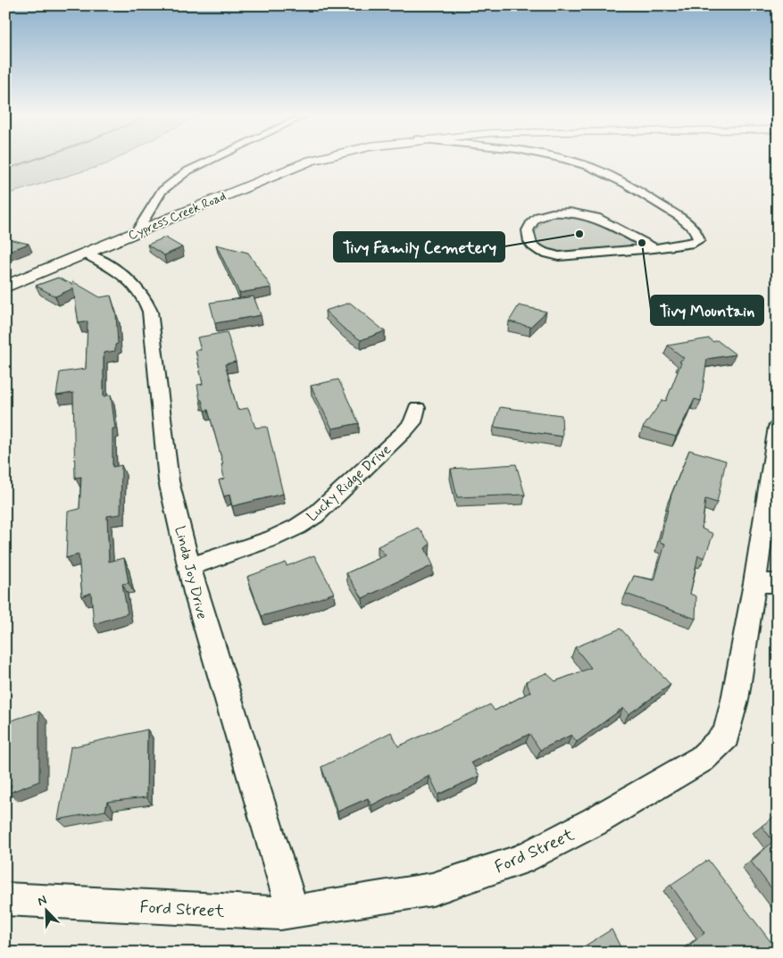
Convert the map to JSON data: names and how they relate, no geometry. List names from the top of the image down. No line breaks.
{"streets":{"main road":["Cypress Creek Road"],"street":["Lucky Ridge Drive","Linda Joy Drive","Ford Street"]},"crossings":[["Cypress Creek Road","Linda Joy Drive"],["Lucky Ridge Drive","Linda Joy Drive"],["Linda Joy Drive","Ford Street"]],"places":["Tivy Family Cemetery","Tivy Mountain"],"north":"top left"}
